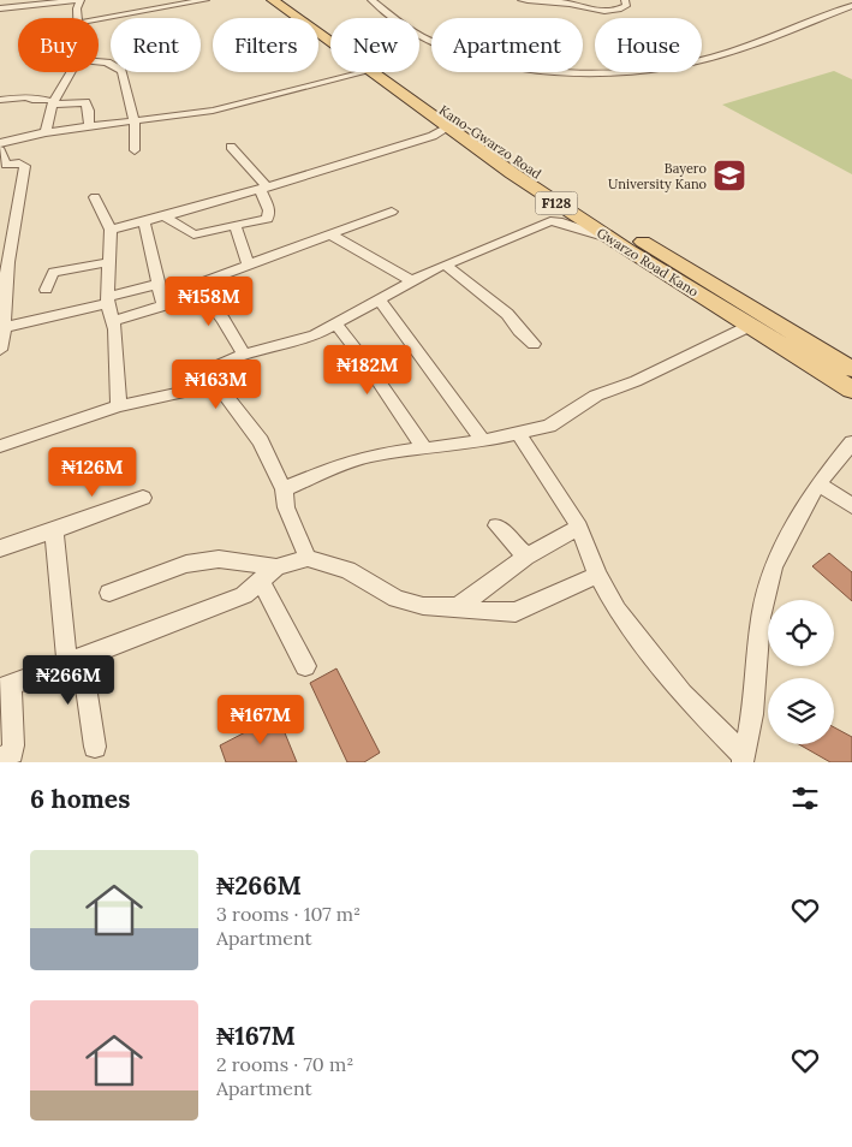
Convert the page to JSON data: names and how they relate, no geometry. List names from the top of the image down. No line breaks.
{"streets":{"main road":["Kano-Gwarzo Road","F128","Gwarzo Road Kano"]},"places":{"school or university":["Bayero University Kano"]},"page":{"chip":["Buy","Rent","Filters","New","Apartment","House"],"price":["₦158M","₦182M","₦163M","₦126M","₦266M","₦167M"],"heading":"6 homes","list":[{"name":"₦266M","note":"3 rooms · 107 m² · Apartment"},{"name":"₦167M","note":"2 rooms · 70 m² · Apartment"}]}}
